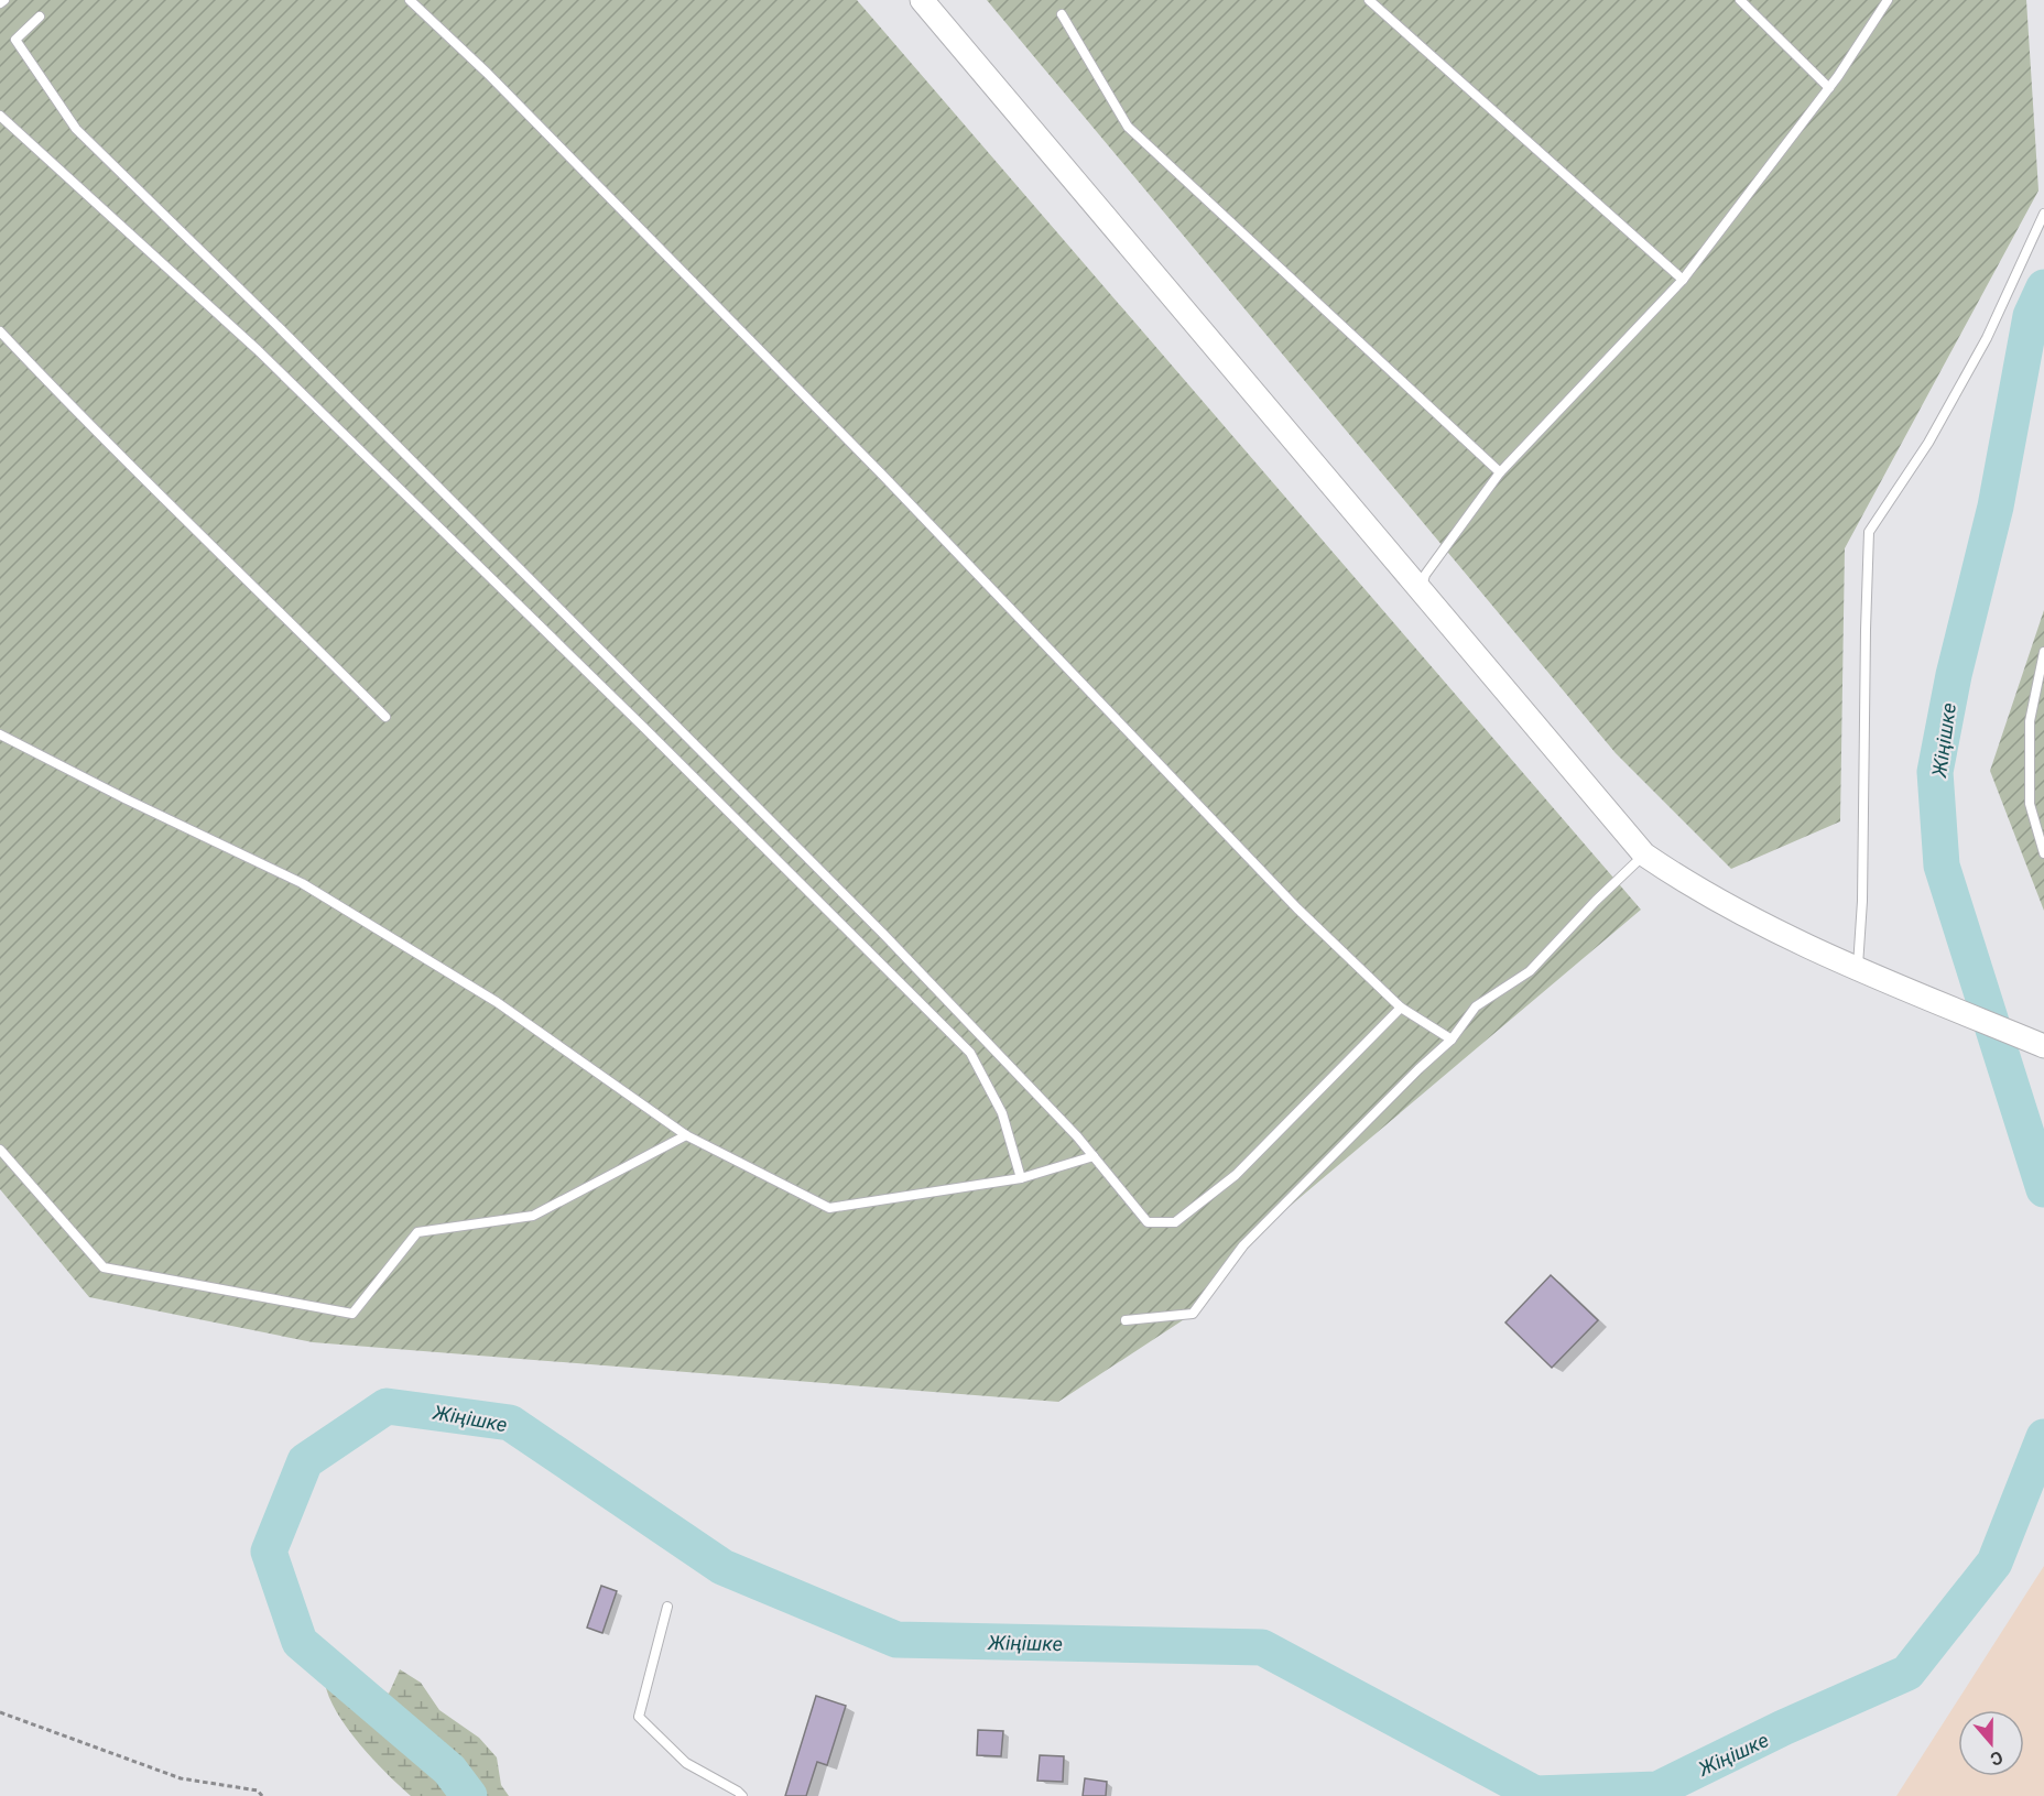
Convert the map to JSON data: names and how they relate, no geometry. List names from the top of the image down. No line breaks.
{"water":["Жіңішке"],"north":"bottom"}
